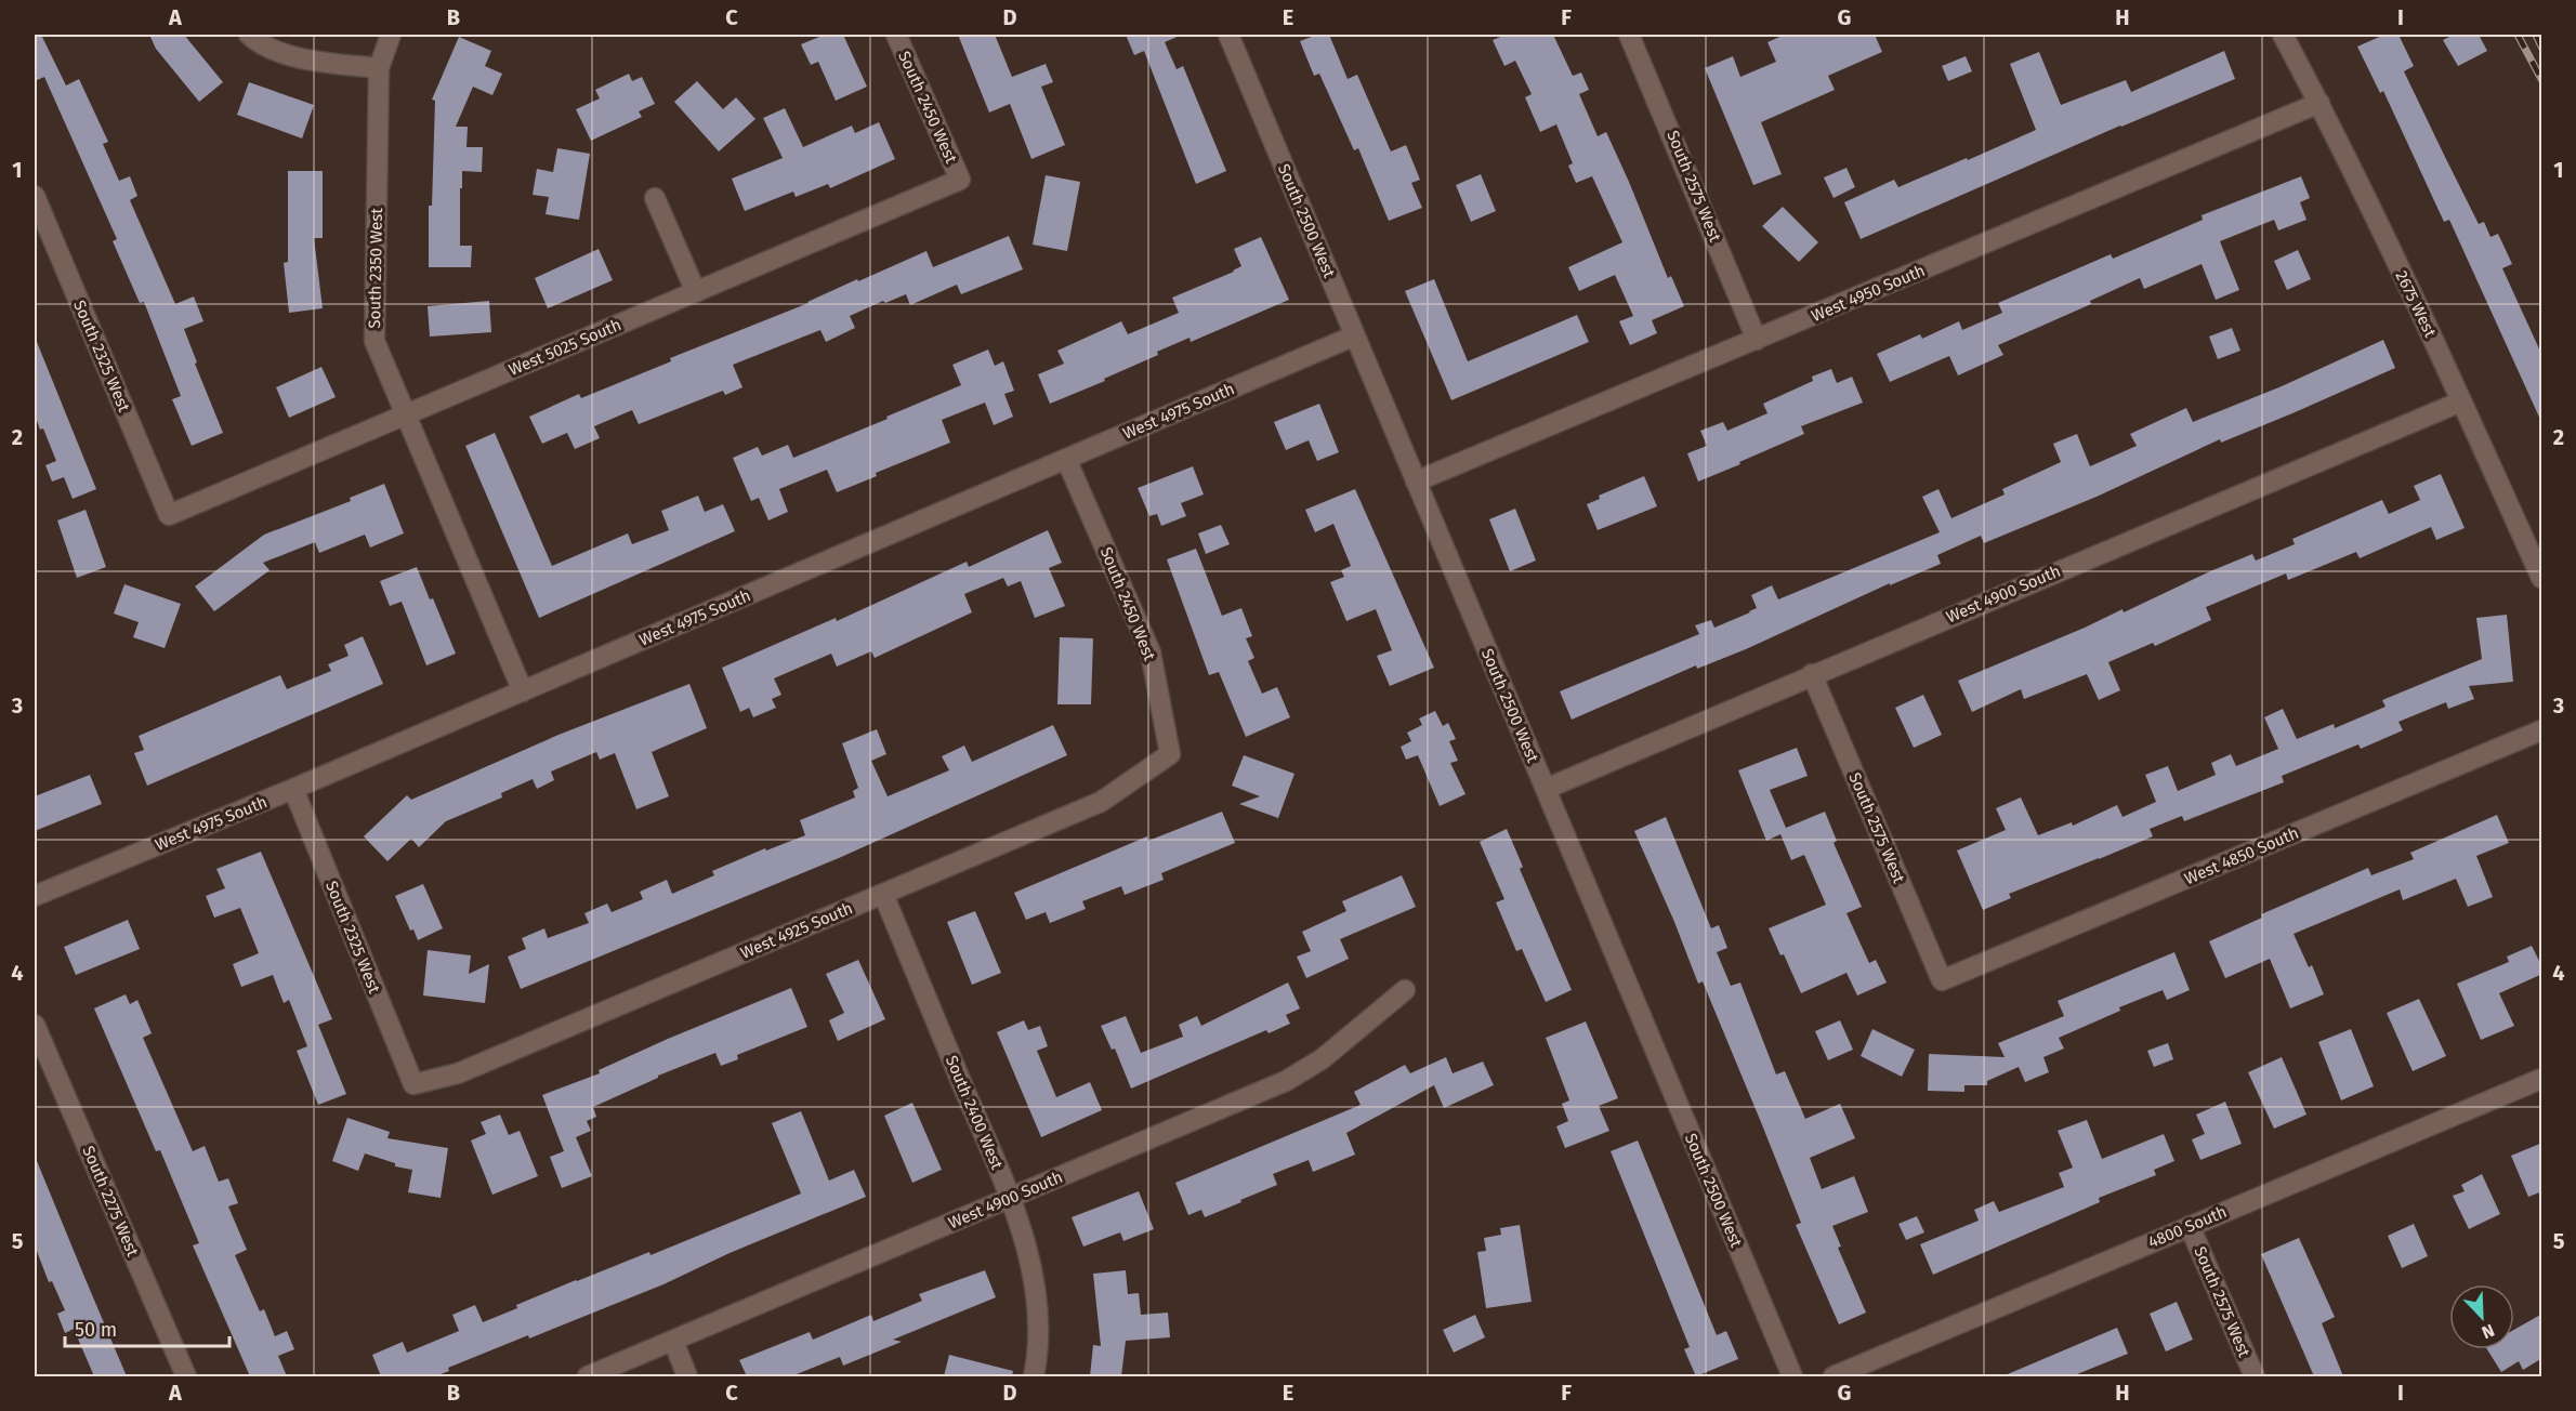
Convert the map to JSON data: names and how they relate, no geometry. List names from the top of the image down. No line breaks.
{"streets":{"street":["South 2450 West","South 2575 West","South 2500 West","South 2350 West","West 4950 South","2675 West","West 5025 South","South 2325 West","West 4975 South","West 4900 South","West 4850 South","West 4925 South","South 2400 West","South 2275 West","4800 South"]},"crossings":[["South 2450 West","West 5025 South"],["South 2450 West","West 4975 South"],["South 2450 West","West 4925 South"],["South 2575 West","West 4950 South"],["South 2575 West","West 4900 South"],["South 2575 West","West 4850 South"],["South 2575 West","4800 South"],["South 2500 West","West 4950 South"],["South 2500 West","West 4975 South"],["South 2500 West","West 4900 South"],["South 2350 West","West 5025 South"],["South 2350 West","West 4975 South"],["West 4950 South","2675 West"],["2675 West","West 4900 South"],["West 5025 South","South 2325 West"],["South 2325 West","West 4975 South"],["South 2325 West","West 4925 South"],["West 4900 South","South 2400 West"],["West 4925 South","South 2400 West"]],"scale_bar":"50 m","north":"bottom right","grid":{"columns":["A","B","C","D","E","F","G","H","I"],"rows":["1","2","3","4","5"]}}
